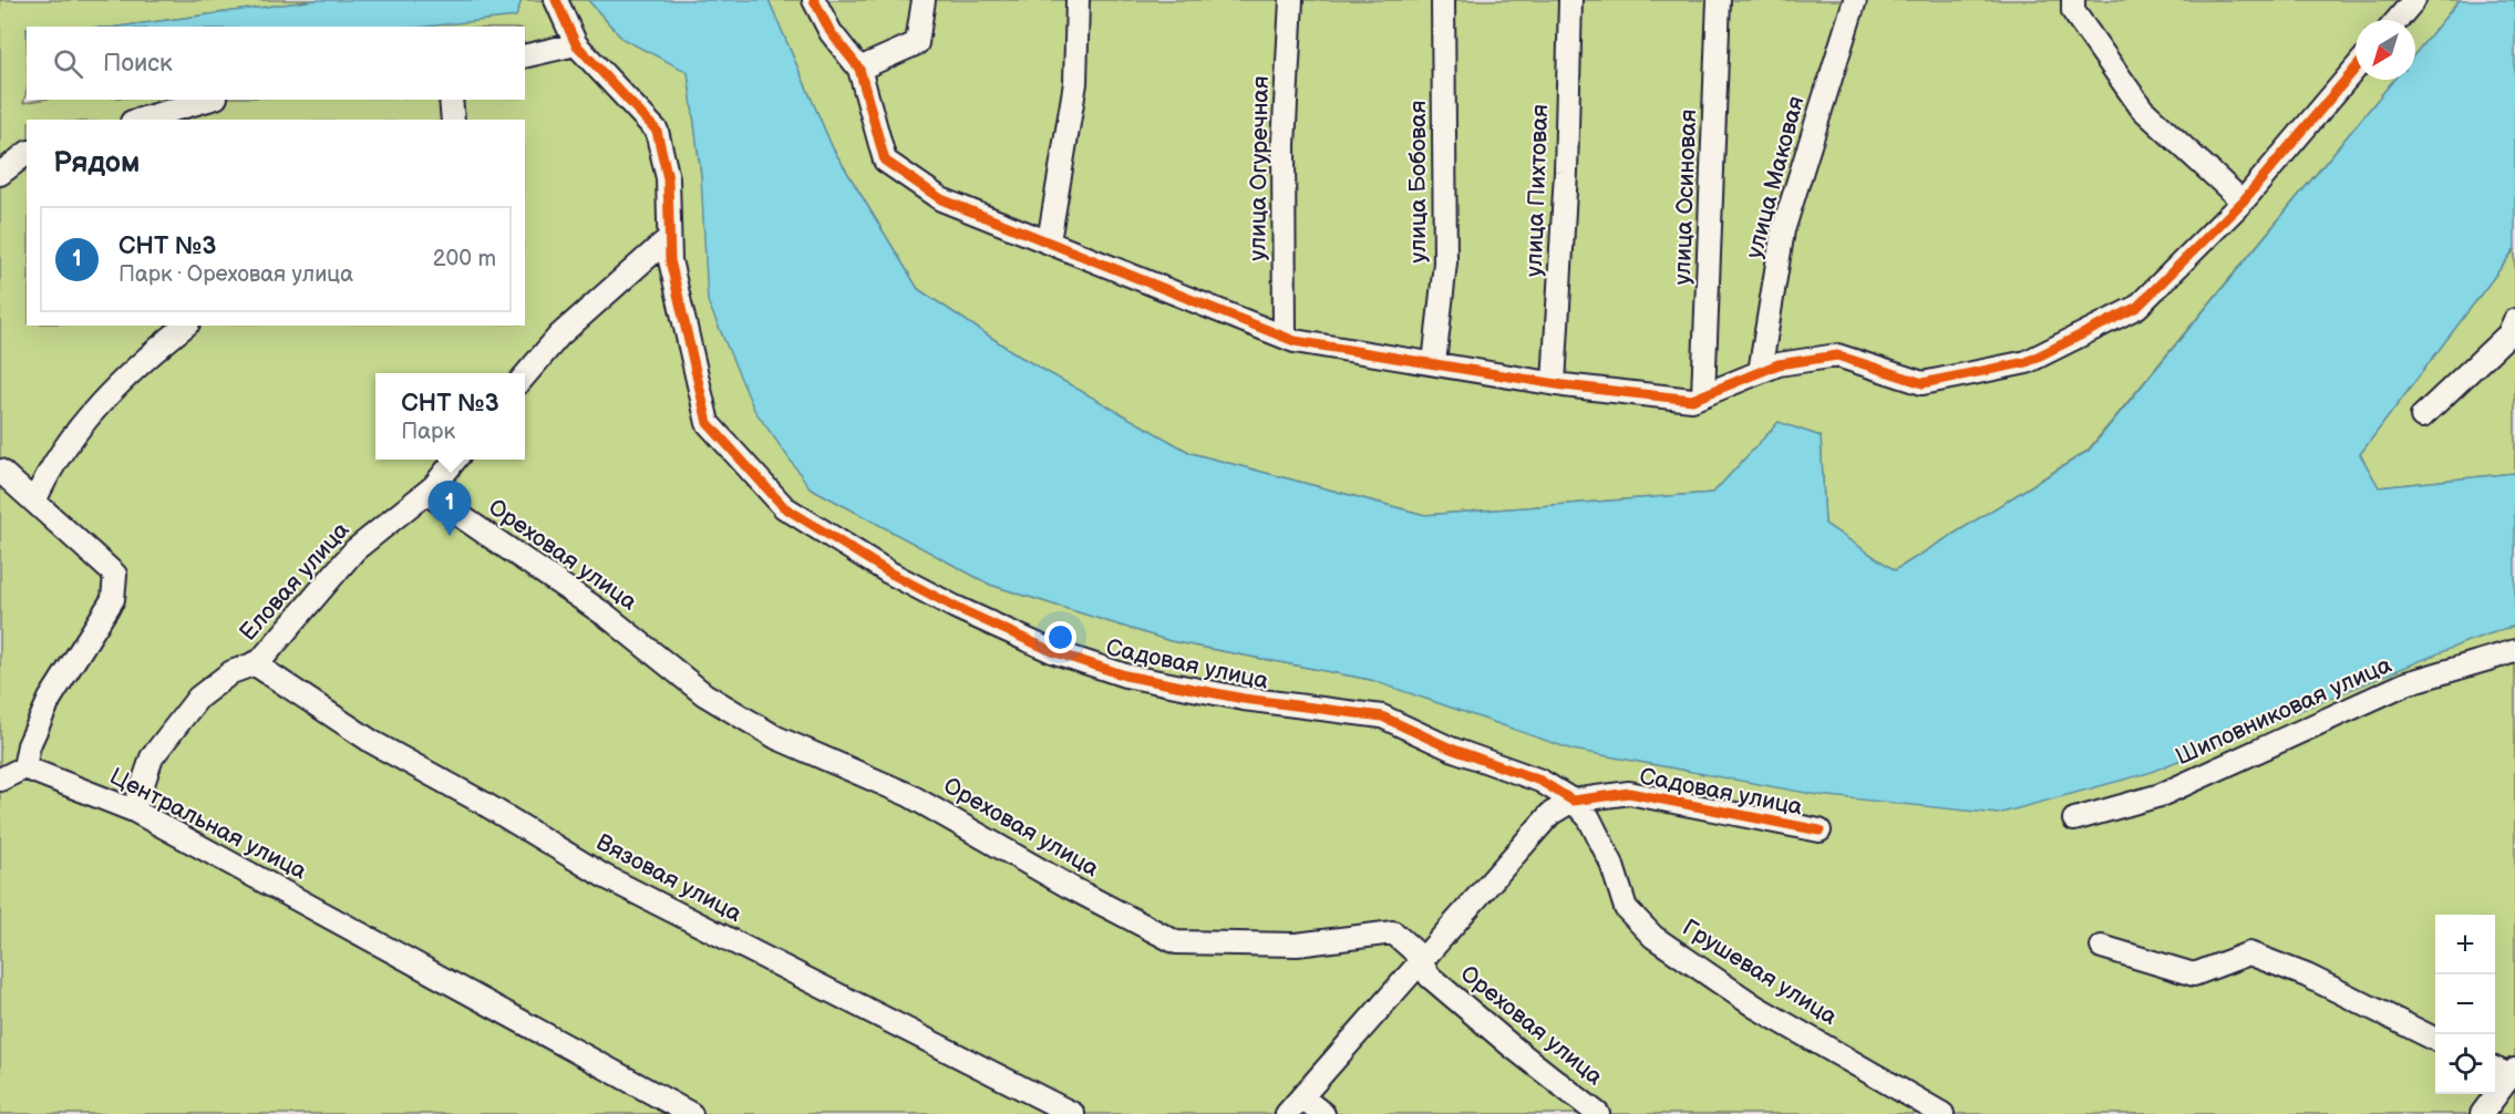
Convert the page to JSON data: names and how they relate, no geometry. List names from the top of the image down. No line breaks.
{"streets":{"street":["улица Огуречная","улица Маковая","улица Бобовая","улица Пихтовая","улица Осиновая","Ореховая улица","Еловая улица","Садовая улица","Шиповниковая улица","Центральная улица","Вязовая улица","Грушевая улица"]},"crossings":[["Ореховая улица","Еловая улица"],["Еловая улица","Центральная улица"],["Еловая улица","Вязовая улица"],["Садовая улица","Грушевая улица"]],"north":"bottom left","page":{"search":"Поиск","heading":"Рядом","list":[{"mark":"1","name":"СНТ №3","note":"Парк · Ореховая улица","value":"200 m"}],"popup":["СНТ №3","Парк"],"pins":"1","map_buttons":["+","−"]}}
